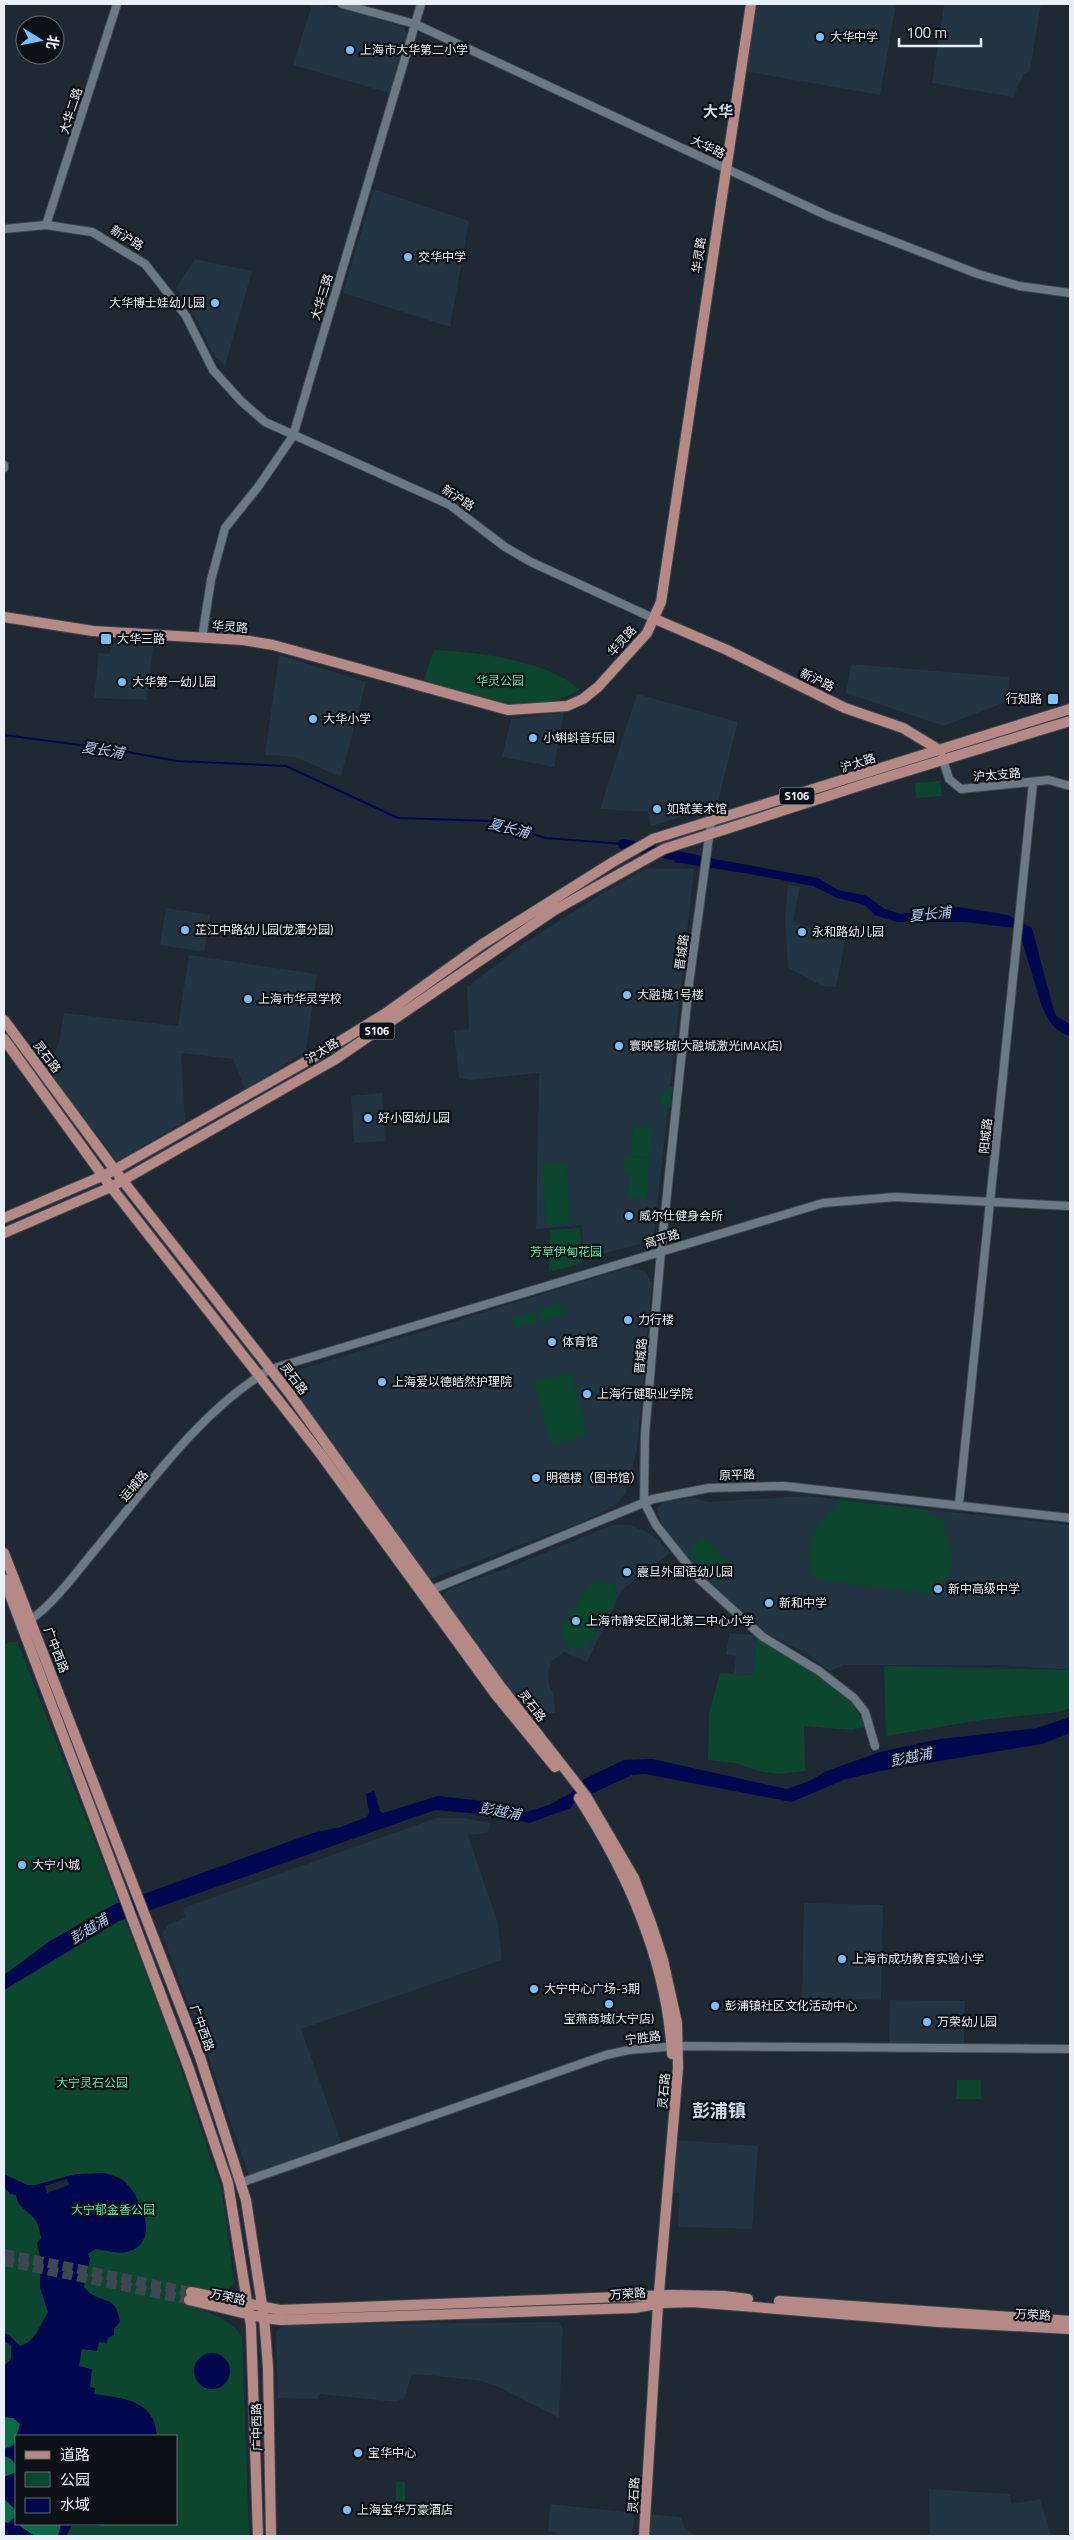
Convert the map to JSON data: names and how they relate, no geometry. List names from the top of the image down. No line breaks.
{"streets":{"main road":["新沪路","华灵路","沪太路","S106","灵石路","广中西路","万荣路"],"street":["大华二路","大华路","大华三路","沪太支路","晋城路","阳城路","高平路","原平路","运城路","宁胜路"]},"crossings":[["大华二路","新沪路"],["大华路","华灵路"],["大华路","大华三路"],["新沪路","华灵路"],["新沪路","大华三路"],["新沪路","沪太路"],["新沪路","沪太支路"],["华灵路","大华三路"],["沪太路","沪太支路"],["沪太路","晋城路"],["沪太路","灵石路"],["沪太支路","阳城路"],["晋城路","高平路"],["晋城路","原平路"],["灵石路","高平路"],["灵石路","原平路"],["灵石路","运城路"],["灵石路","宁胜路"],["灵石路","万荣路"],["阳城路","高平路"],["阳城路","原平路"],["高平路","运城路"],["运城路","广中西路"],["广中西路","宁胜路"],["广中西路","万荣路"]],"districts":["大华","彭浦镇"],"water":["夏长浦","彭越浦"],"parks":["华灵公园","芳草伊甸花园","大宁灵石公园","大宁郁金香公园"],"places":{"other":["大华中学","上海市大华第二小学","交华中学","大华博士娃幼儿园","大华第一幼儿园","大华小学","小蝌蚪音乐园","如轼美术馆","芷江中路幼儿园(龙潭分园)","永和路幼儿园","大融城1号楼","上海市华灵学校","寰映影城(大融城激光IMAX店)","好小囡幼儿园","威尔仕健身会所","力行楼","体育馆","上海爱以德皓然护理院","上海行健职业学院","明德楼（图书馆）","震旦外国语幼儿园","新中高级中学","新和中学","上海市静安区闸北第二中心小学","大宁小城","上海市成功教育实验小学","大宁中心广场-3期","宝燕商城(大宁店)","彭浦镇社区文化活动中心","万荣幼儿园","宝华中心","上海宝华万豪酒店"],"transit":["大华三路","行知路"]},"legend":["道路","公园","水域"],"scale_bar":"100 m","north":"right"}
